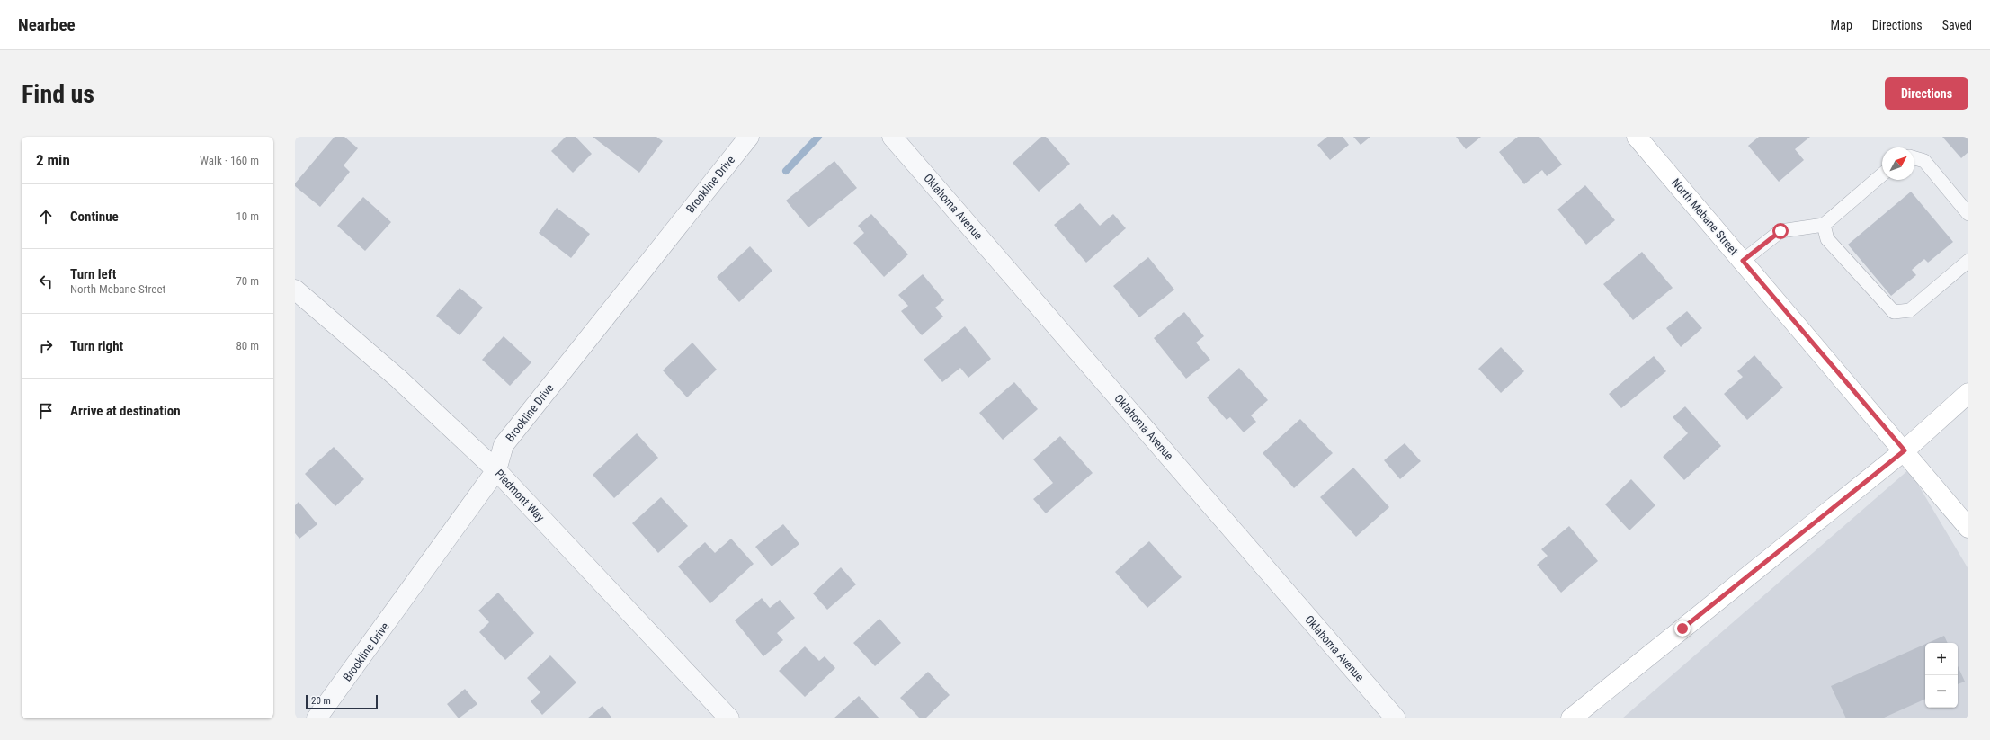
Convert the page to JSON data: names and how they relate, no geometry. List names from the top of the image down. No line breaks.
{"streets":{"main road":["North Mebane Street"],"street":["Brookline Drive","Oklahoma Avenue","Piedmont Way"]},"crossings":[["Brookline Drive","Piedmont Way"]],"scale_bar":"20 m","north":"top right","page":{"header":"Nearbee","nav":["Map","Directions","Saved"],"buttons":"Directions","title":"Find us","heading":["2 min","Walk · 160 m"],"list":[["Continue","10 m"],["Turn left","North Mebane Street","70 m"],["Turn right","80 m"],"Arrive at destination"],"map_buttons":["+","−"],"scale":"20 m"}}
